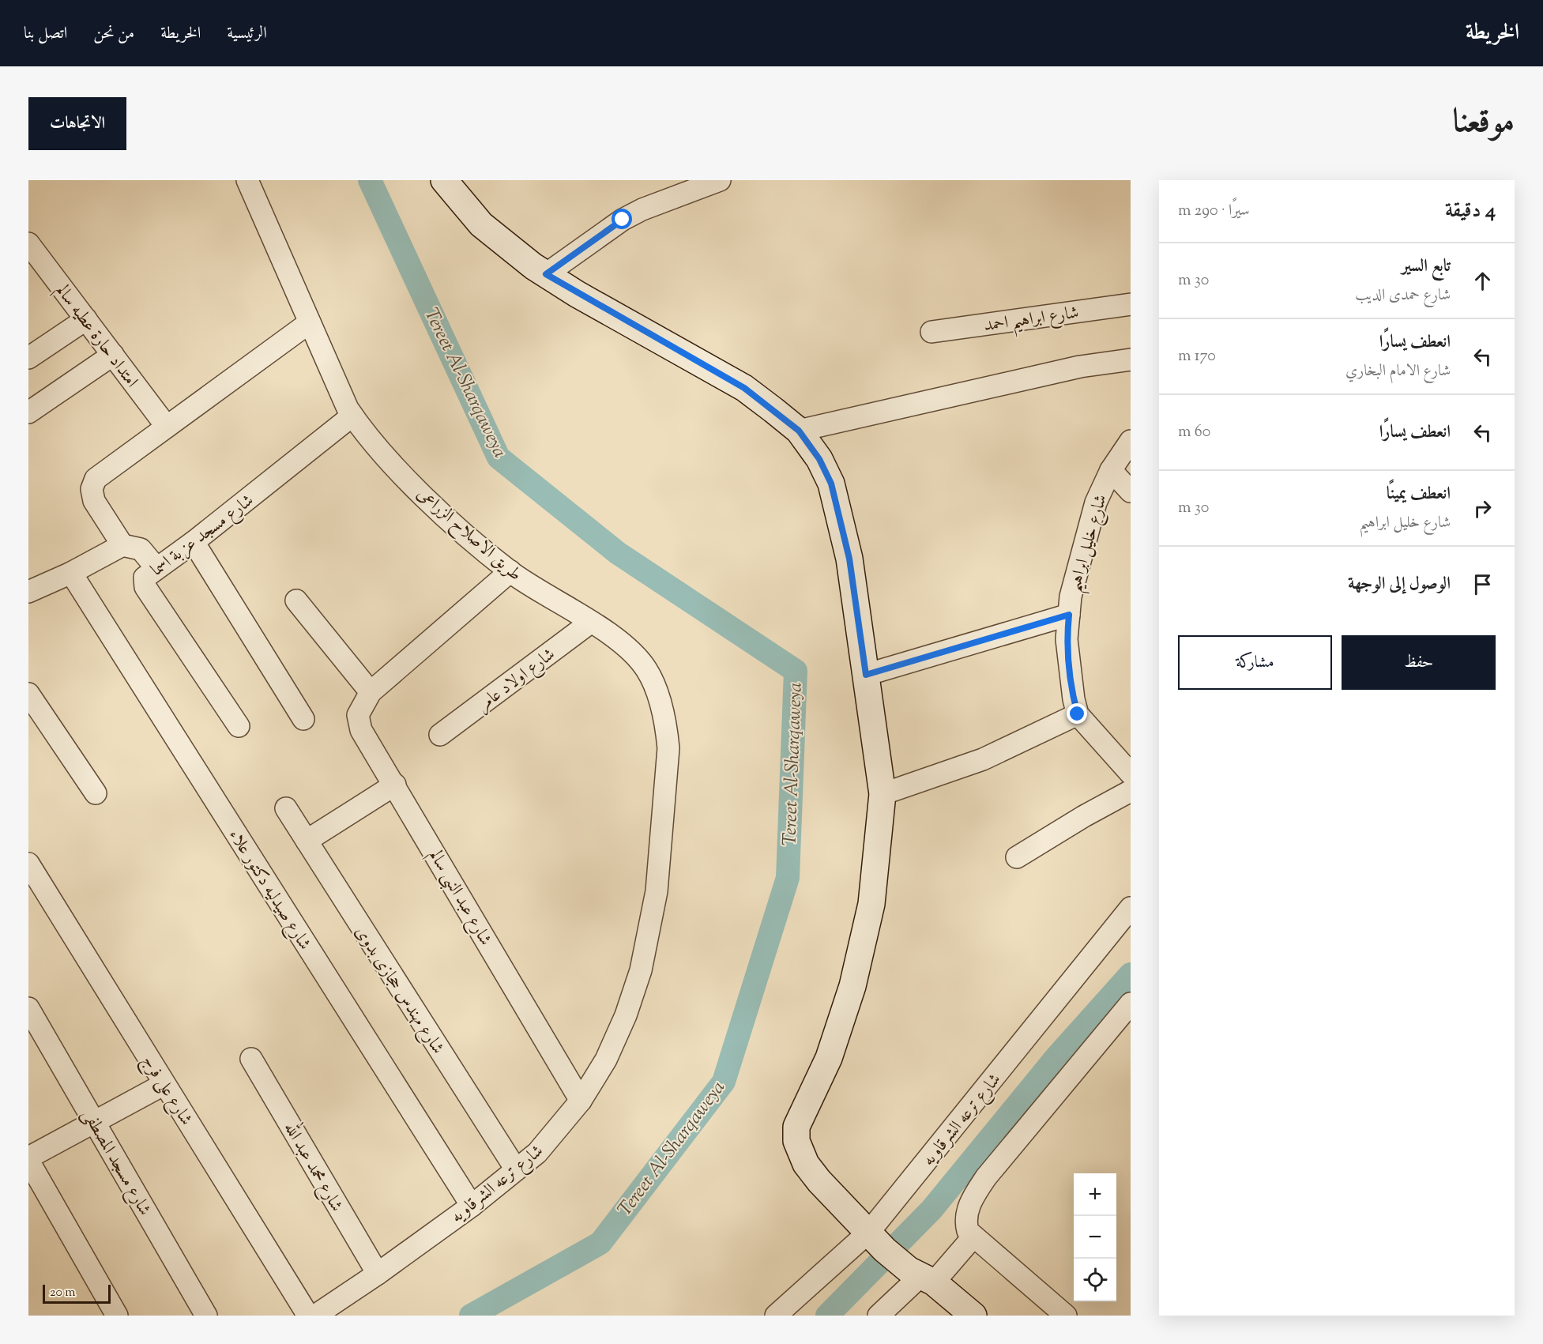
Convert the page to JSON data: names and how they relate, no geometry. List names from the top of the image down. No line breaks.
{"streets":{"street":["شارع ابراهيم احمد","امتداد حارة عطيه سالم","طريق الاصلاح الزراعى","شارع مسجد عزبة اسما","شارع خليل ابراهيم","شارع اولاد عامر","شارع صيدليه دكتور علاء","شارع عبد النبى سالم","شارع مهندس حجازى بدوى","شارع على فرج","شارع ترعه الشرقاويه","شارع مسجد المصطفى","شارع محمد عبد الله"]},"crossings":[["طريق الاصلاح الزراعى","شارع مسجد عزبة اسما"],["طريق الاصلاح الزراعى","شارع اولاد عامر"],["طريق الاصلاح الزراعى","شارع عبد النبى سالم"],["طريق الاصلاح الزراعى","شارع ترعه الشرقاويه"],["شارع صيدليه دكتور علاء","شارع ترعه الشرقاويه"],["شارع عبد النبى سالم","شارع ترعه الشرقاويه"],["شارع مهندس حجازى بدوى","شارع ترعه الشرقاويه"],["شارع ترعه الشرقاويه","شارع محمد عبد الله"]],"water":["Tereet Al-Sharqaweya"],"scale_bar":"20 m","page":{"header":"الخريطة","nav":["الرئيسية","الخريطة","من نحن","اتصل بنا"],"title":"موقعنا","buttons":["الاتجاهات",["حفظ","مشاركة"]],"heading":["4 دقيقة","سيرًا · 290 m"],"list":[["تابع السير","شارع حمدى الديب","30 m"],["انعطف يسارًا","شارع الامام البخاري","170 m"],["انعطف يسارًا","60 m"],["انعطف يمينًا","شارع خليل ابراهيم","30 m"],"الوصول إلى الوجهة"],"map_buttons":["+","−"],"scale":"20 m"}}
